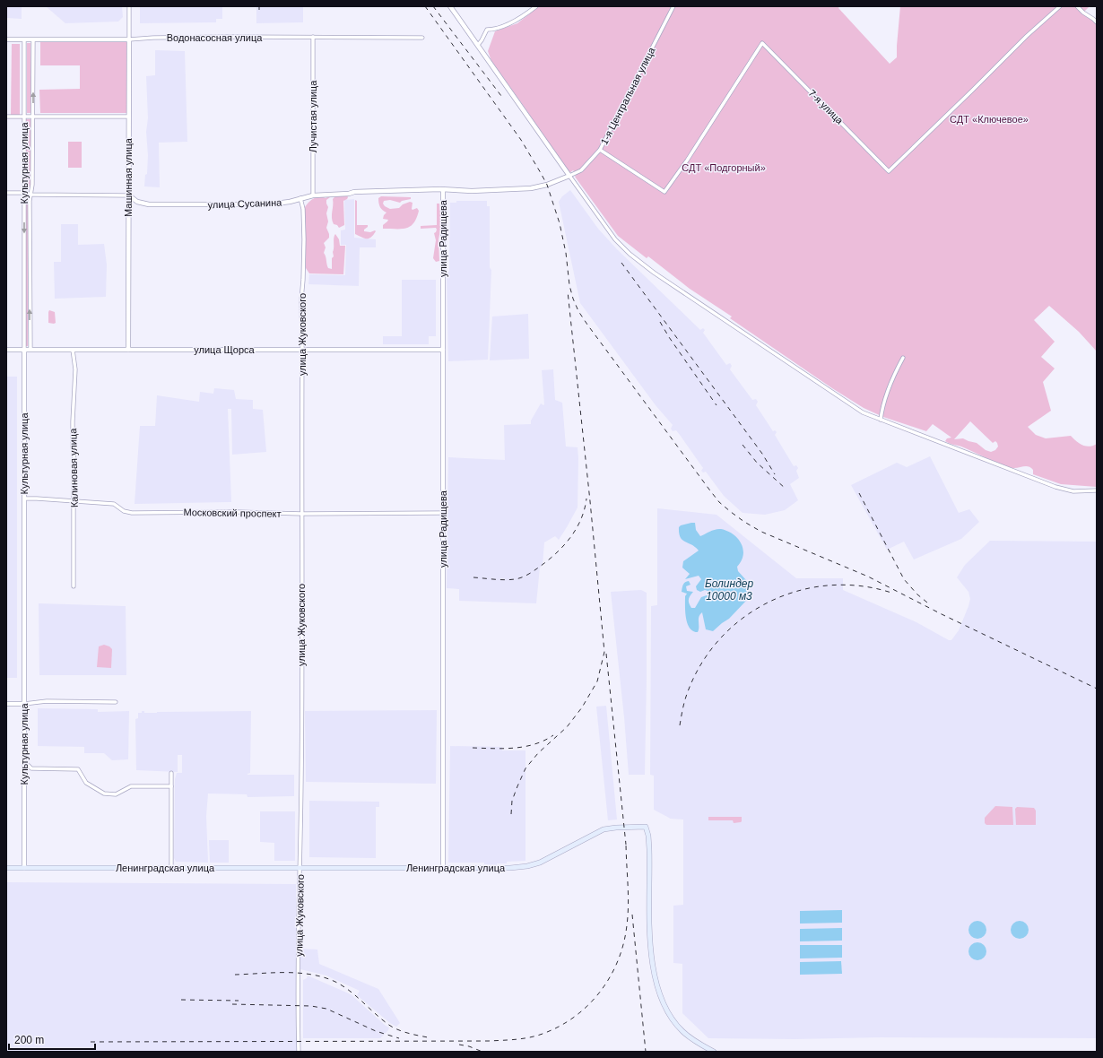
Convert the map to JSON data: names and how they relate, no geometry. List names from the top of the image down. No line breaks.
{"streets":{"main road":["Ленинградская улица"],"street":["Водонасосная улица","1-я Центральная улица","7-я улица","Лучистая улица","Культурная улица","Машинная улица","улица Сусанина","улица Радищева","улица Жуковского","улица Щорса","Калиновая улица","Московский проспект"]},"crossings":[["Водонасосная улица","Лучистая улица"],["Водонасосная улица","Культурная улица"],["Водонасосная улица","Машинная улица"],["1-я Центральная улица","7-я улица"],["1-я Центральная улица","улица Сусанина"],["Лучистая улица","улица Сусанина"],["Культурная улица","улица Сусанина"],["Культурная улица","улица Щорса"],["Культурная улица","Московский проспект"],["Культурная улица","Ленинградская улица"],["Машинная улица","улица Сусанина"],["Машинная улица","улица Щорса"],["улица Сусанина","улица Радищева"],["улица Сусанина","улица Жуковского"],["улица Радищева","улица Щорса"],["улица Радищева","Московский проспект"],["улица Радищева","Ленинградская улица"],["улица Жуковского","улица Щорса"],["улица Жуковского","Московский проспект"],["улица Жуковского","Ленинградская улица"],["улица Щорса","Калиновая улица"],["Калиновая улица","Московский проспект"]],"water":["Болиндер 10000 м3"],"parks":["СДТ «Ключевое»","СДТ «Подгорный»"],"scale_bar":"200 m"}
